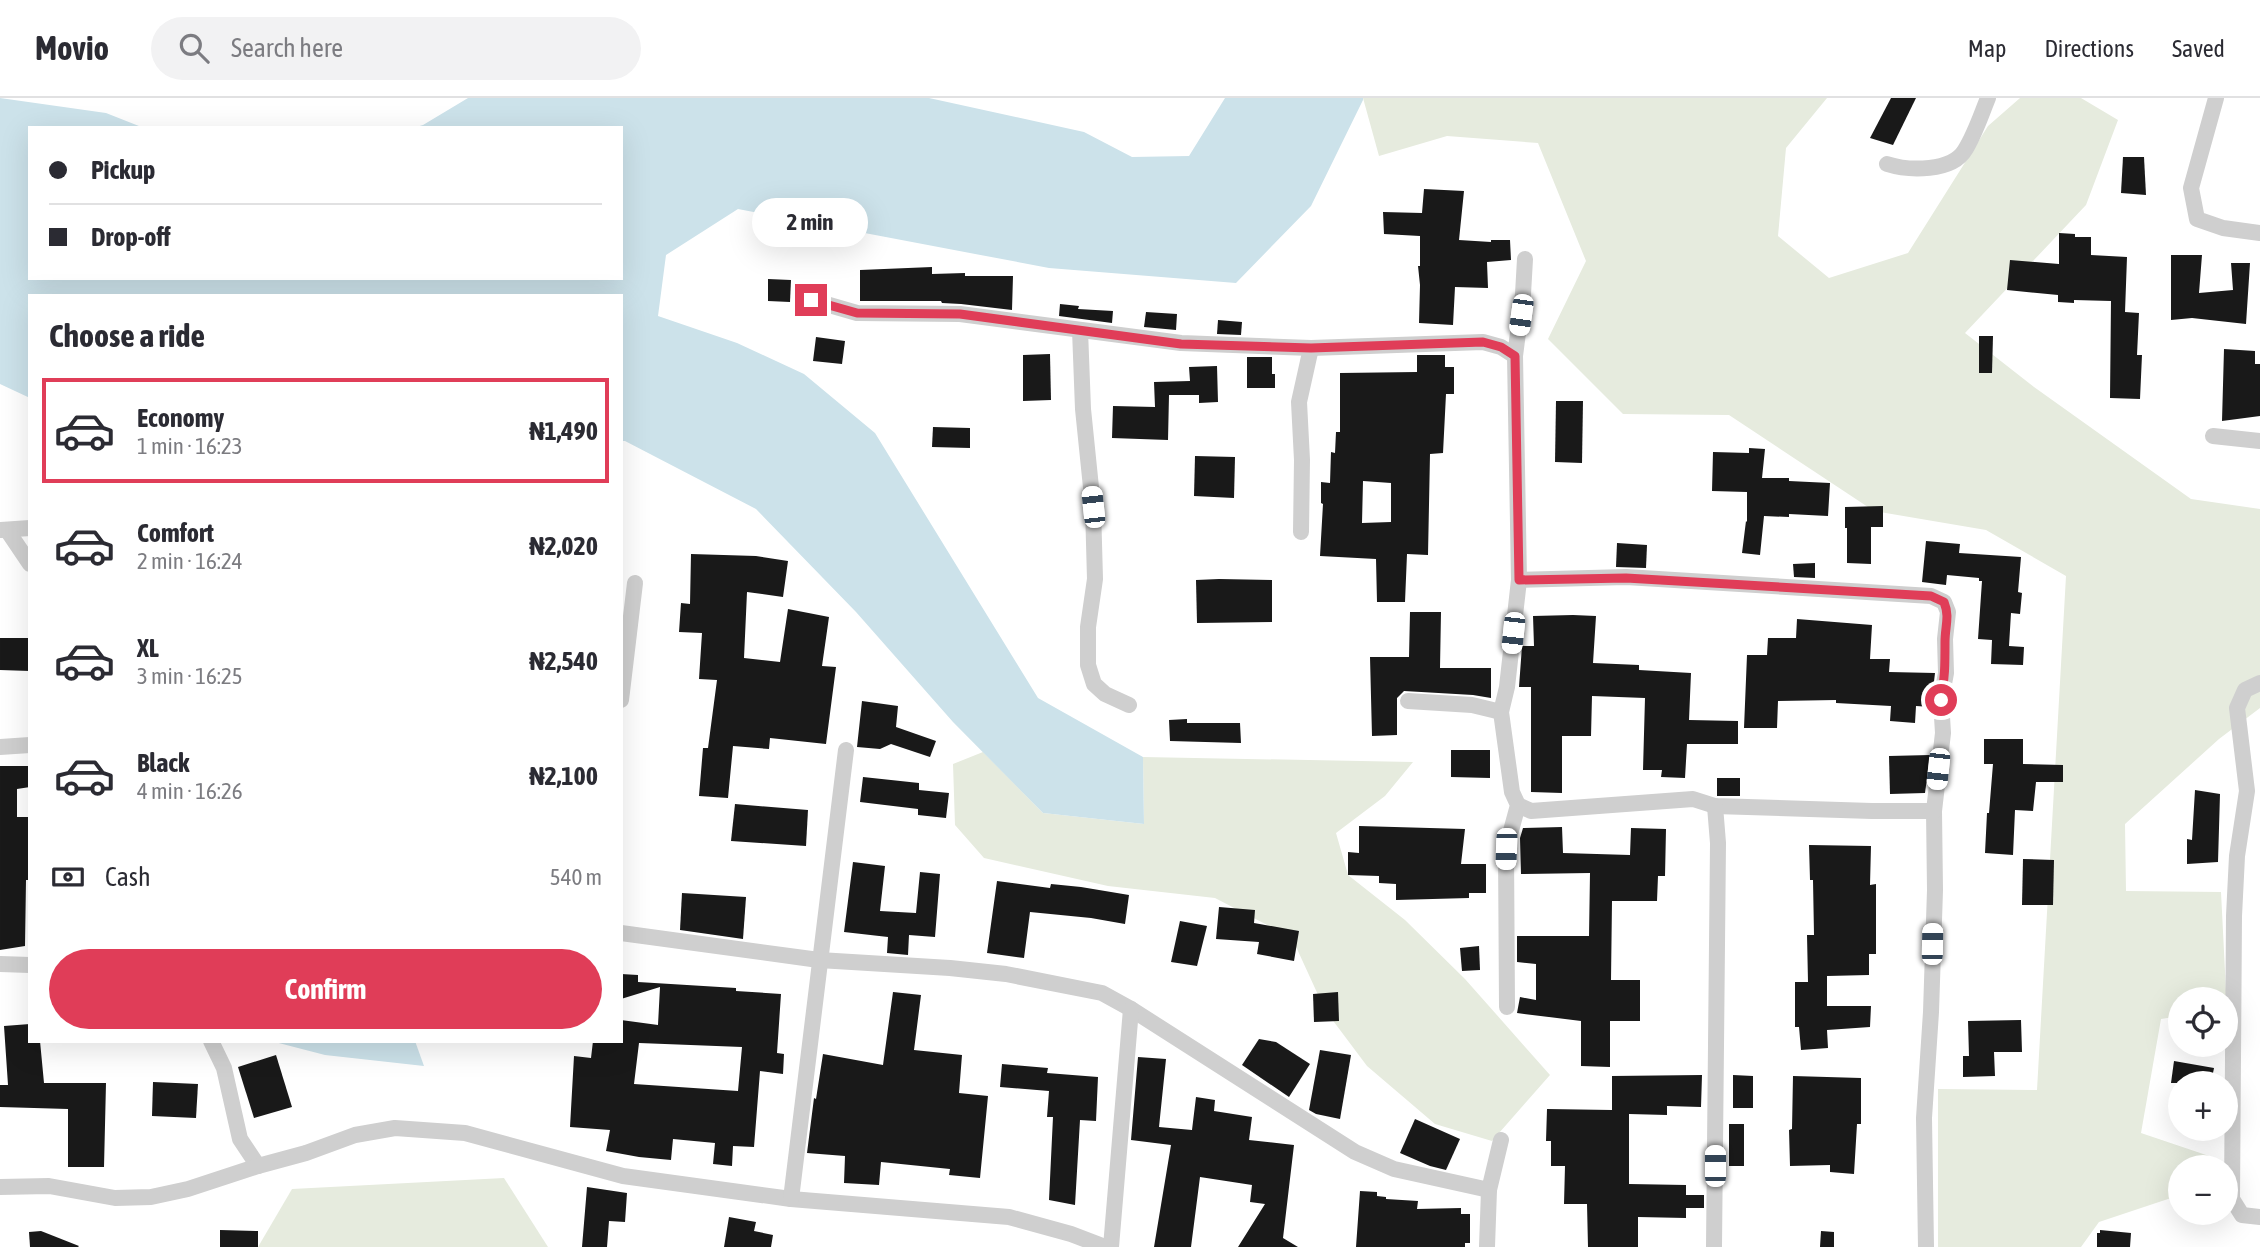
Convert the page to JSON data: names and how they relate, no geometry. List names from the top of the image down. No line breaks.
{"page":{"header":"Movio","search":"Search here","nav":["Map","Directions","Saved"],"banner":["Pickup","Drop-off"],"bubble":"2 min","heading":"Choose a ride","list":[{"name":"Economy","note":"1 min · 16:23","value":"₦1,490"},{"name":"Comfort","note":"2 min · 16:24","value":"₦2,020"},{"name":"XL","note":"3 min · 16:25","value":"₦2,540"},{"name":"Black","note":"4 min · 16:26","value":"₦2,100"}],"pay":["Cash","540 m"],"buttons":"Confirm","map_buttons":["+","−"]}}
